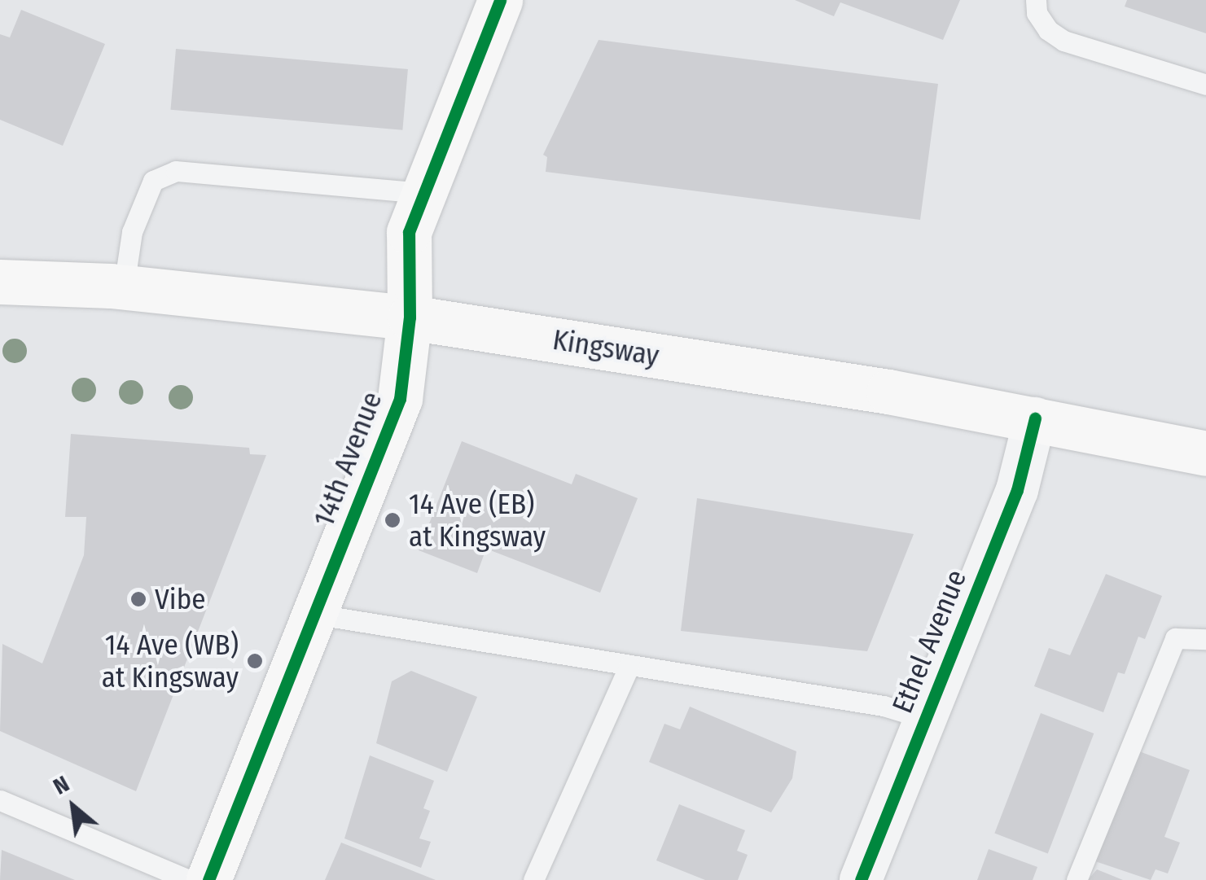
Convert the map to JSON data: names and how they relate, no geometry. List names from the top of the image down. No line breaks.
{"streets":{"main road":["Kingsway","14th Avenue"],"street":["Ethel Avenue"]},"crossings":[["Kingsway","14th Avenue"],["Kingsway","Ethel Avenue"]],"places":["14 Ave (EB) at Kingsway","Vibe","14 Ave (WB) at Kingsway"],"north":"top left"}
